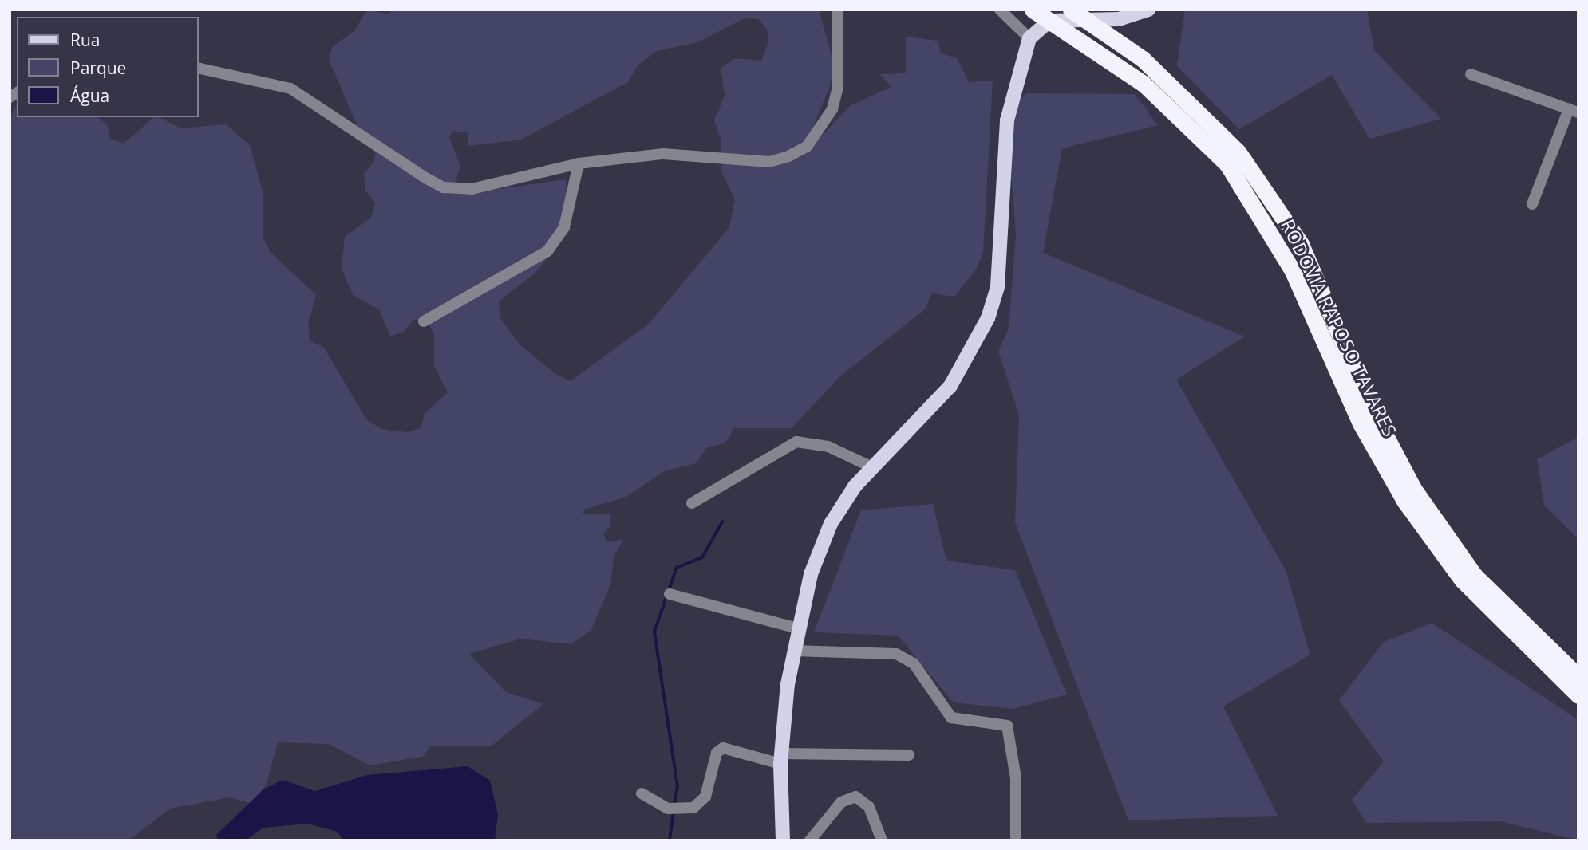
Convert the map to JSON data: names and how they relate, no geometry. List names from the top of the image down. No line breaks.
{"streets":{"highway":["RODOVIA RAPOSO TAVARES"]},"legend":["Rua","Parque","Água"]}
